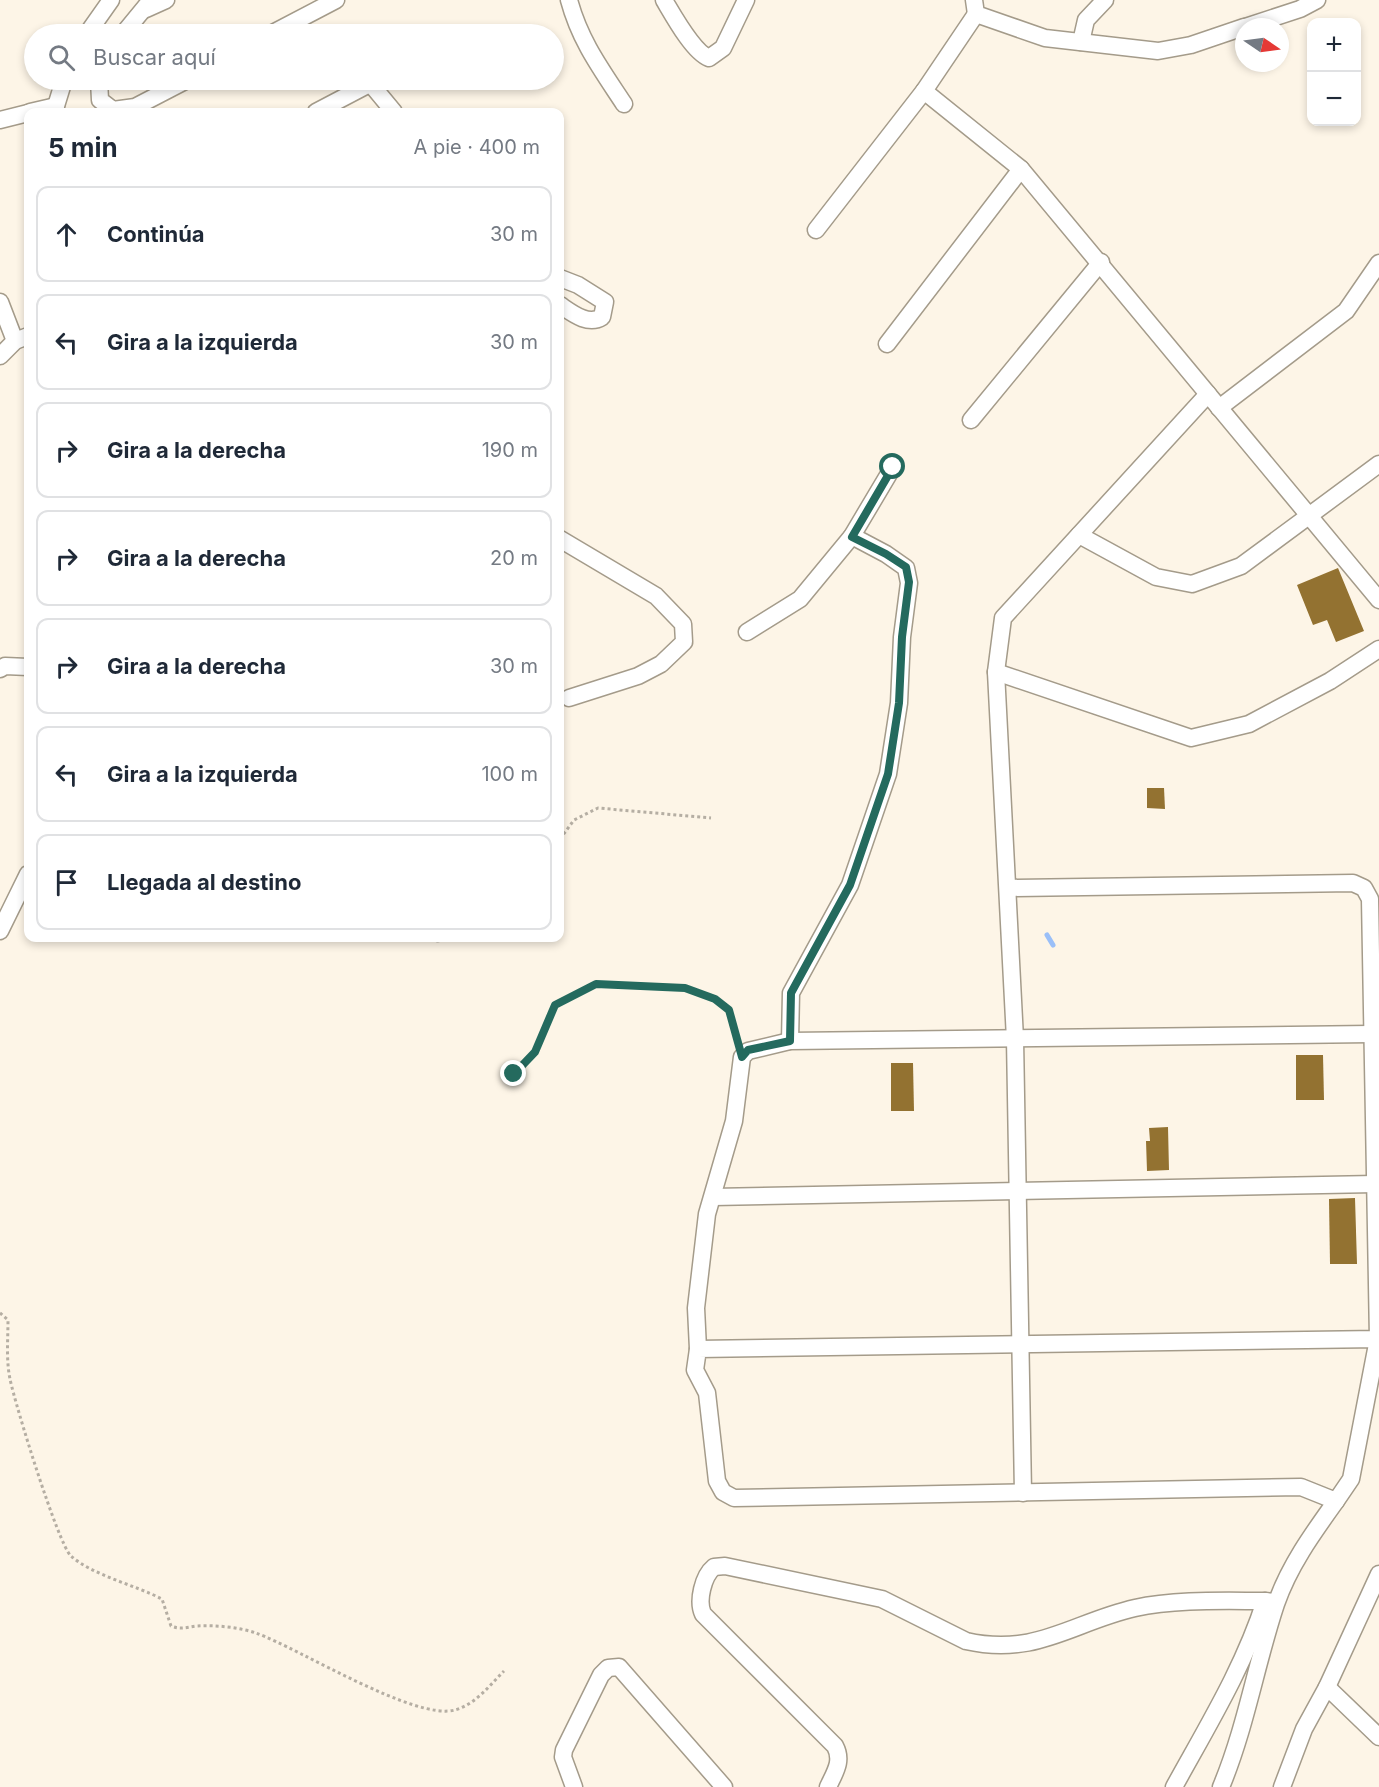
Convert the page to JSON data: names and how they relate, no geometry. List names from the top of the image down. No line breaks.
{"north":"right","page":{"map_buttons":["+","−"],"search":"Buscar aquí","heading":["5 min","A pie · 400 m"],"list":[["Continúa","30 m"],["Gira a la izquierda","30 m"],["Gira a la derecha","190 m"],["Gira a la derecha","20 m"],["Gira a la derecha","30 m"],["Gira a la izquierda","100 m"],"Llegada al destino"]}}
